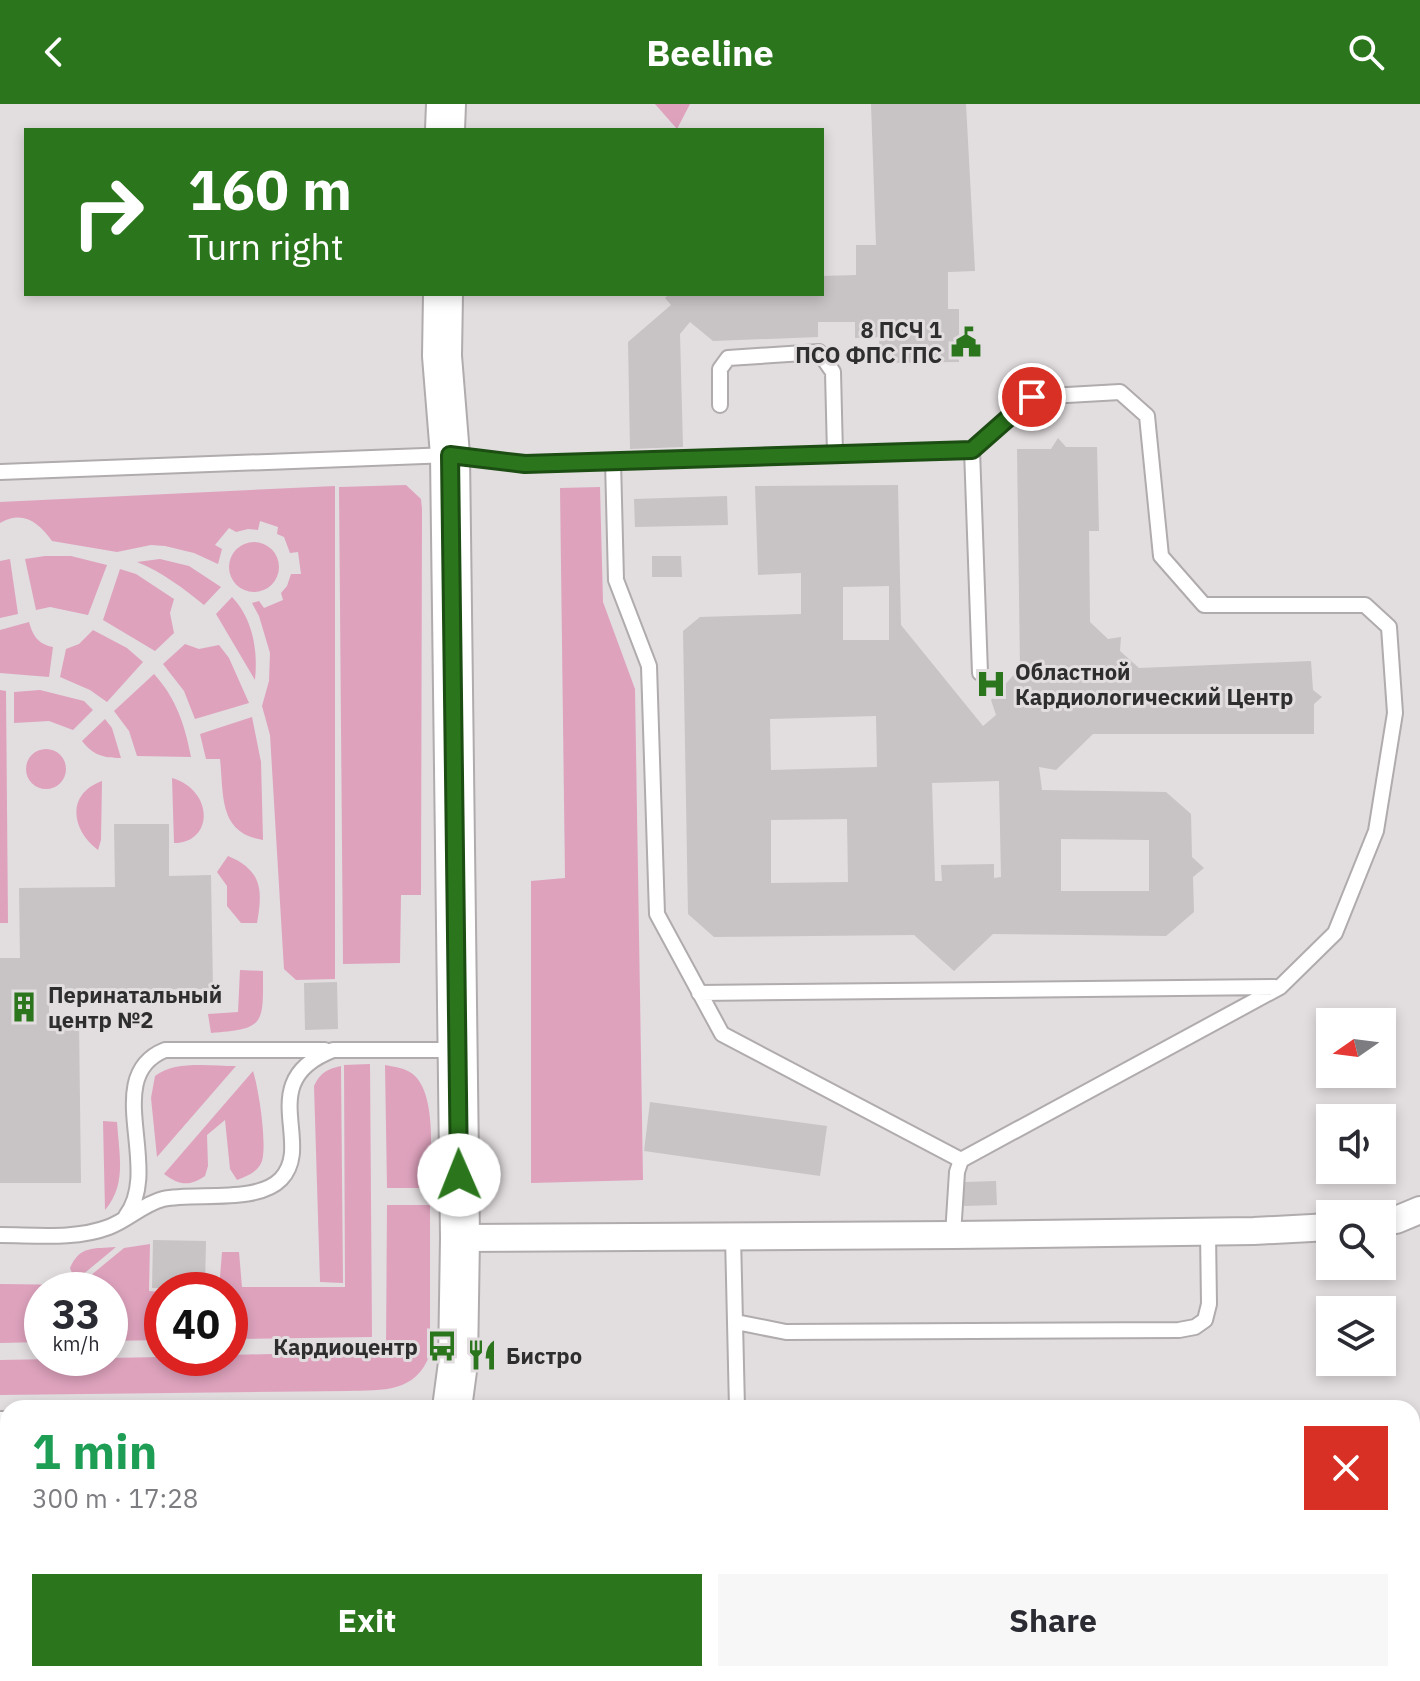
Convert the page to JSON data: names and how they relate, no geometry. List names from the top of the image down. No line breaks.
{"places":{"public building":["8 ПСЧ 1 ПСО ФПС ГПС"],"hospital":["Областной Кардиологический Центр"],"building":["Перинатальный центр №2"],"bus stop":["Кардиоцентр"],"restaurant":["Бистро"]},"north":"left","page":{"header":"Beeline","turn":["160 m","Turn right"],"speed":"33 km/h","limit":"40","heading":["1 min","300 m · 17:28"],"buttons":["Exit","Share"]}}
